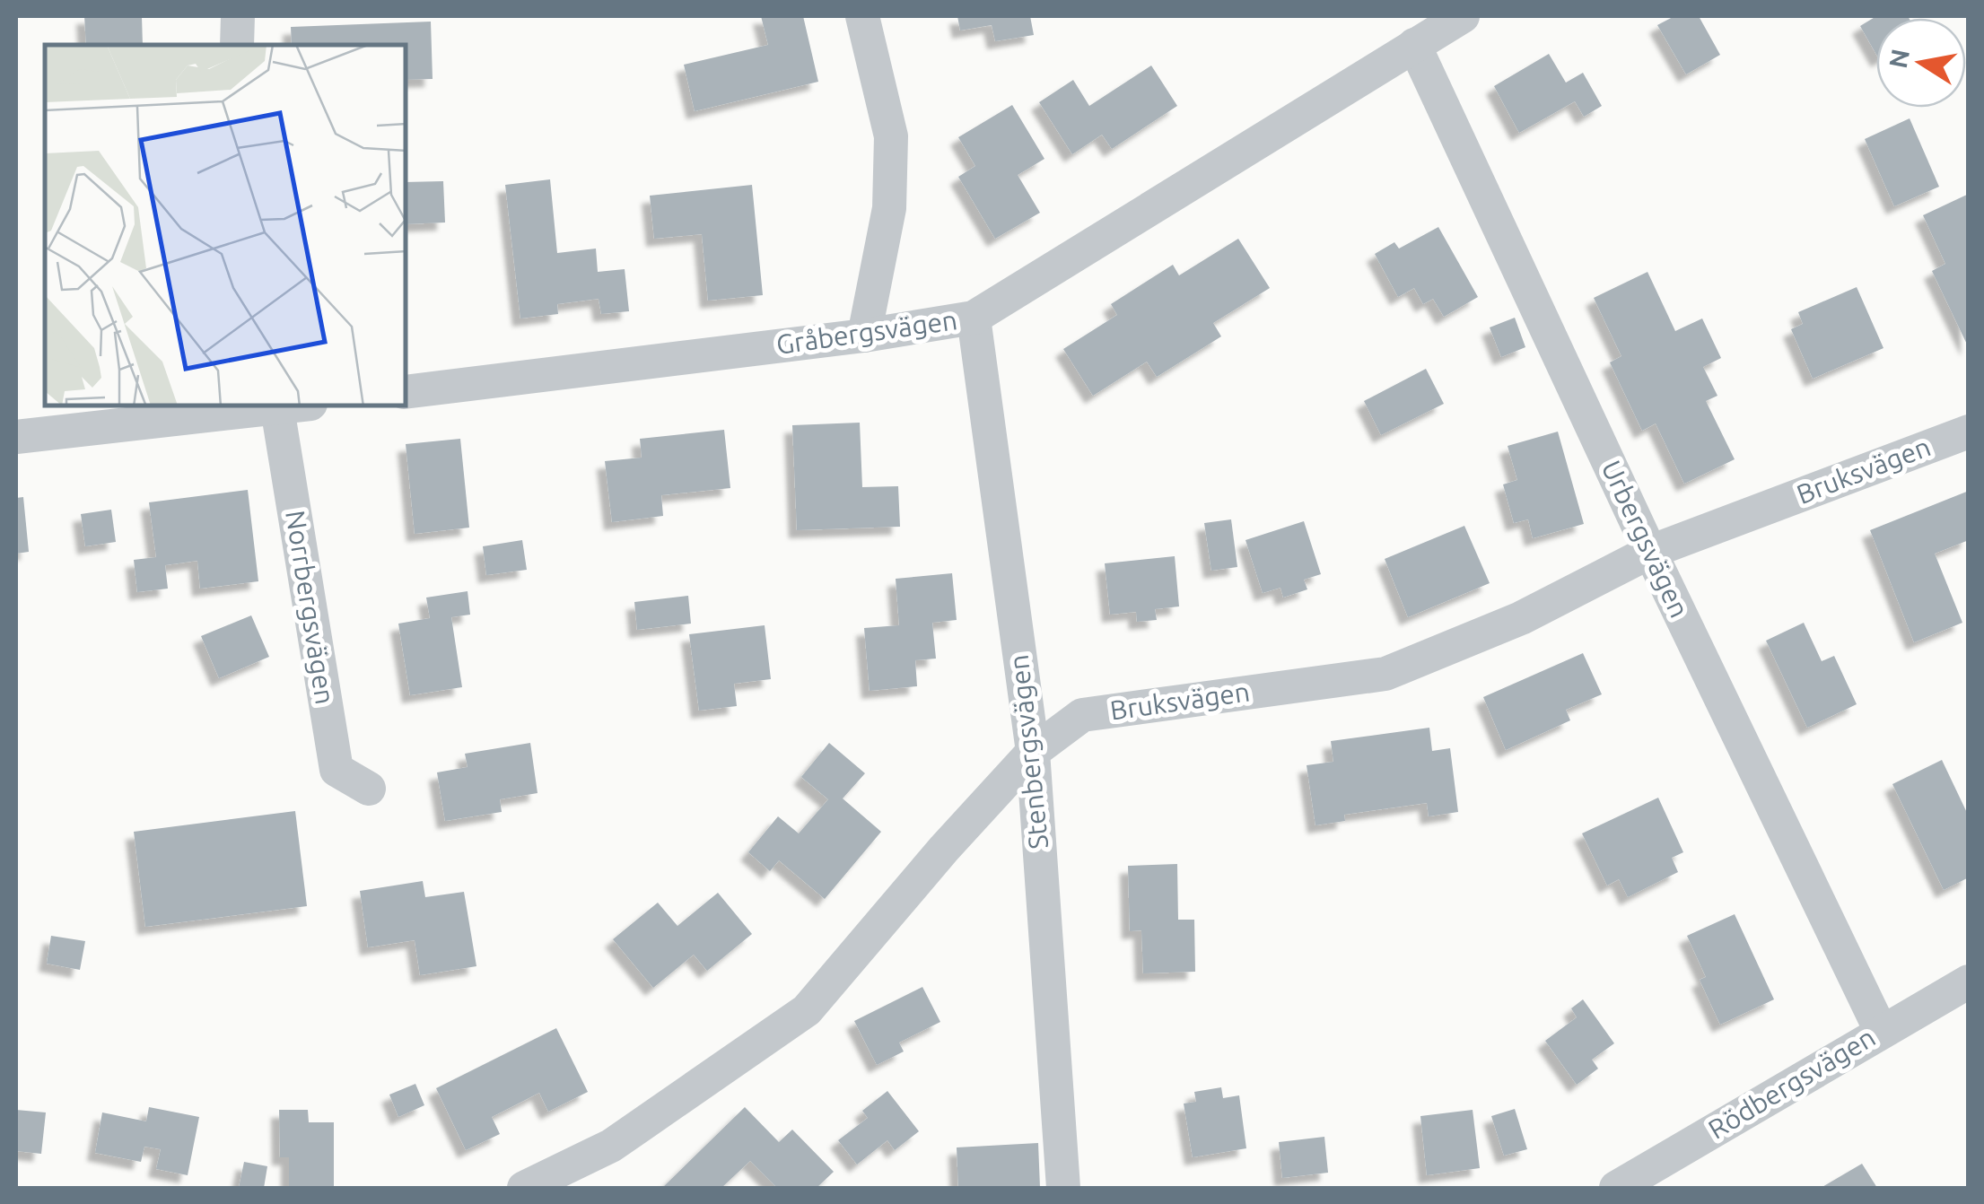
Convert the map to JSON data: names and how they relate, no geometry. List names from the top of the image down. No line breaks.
{"streets":{"street":["Gråbergsvägen","Bruksvägen","Urbergsvägen","Norrbergsvägen","Stenbergsvägen","Rödbergsvägen"]},"crossings":[["Gråbergsvägen","Urbergsvägen"],["Gråbergsvägen","Stenbergsvägen"],["Bruksvägen","Urbergsvägen"],["Bruksvägen","Stenbergsvägen"],["Urbergsvägen","Rödbergsvägen"]],"north":"left"}
